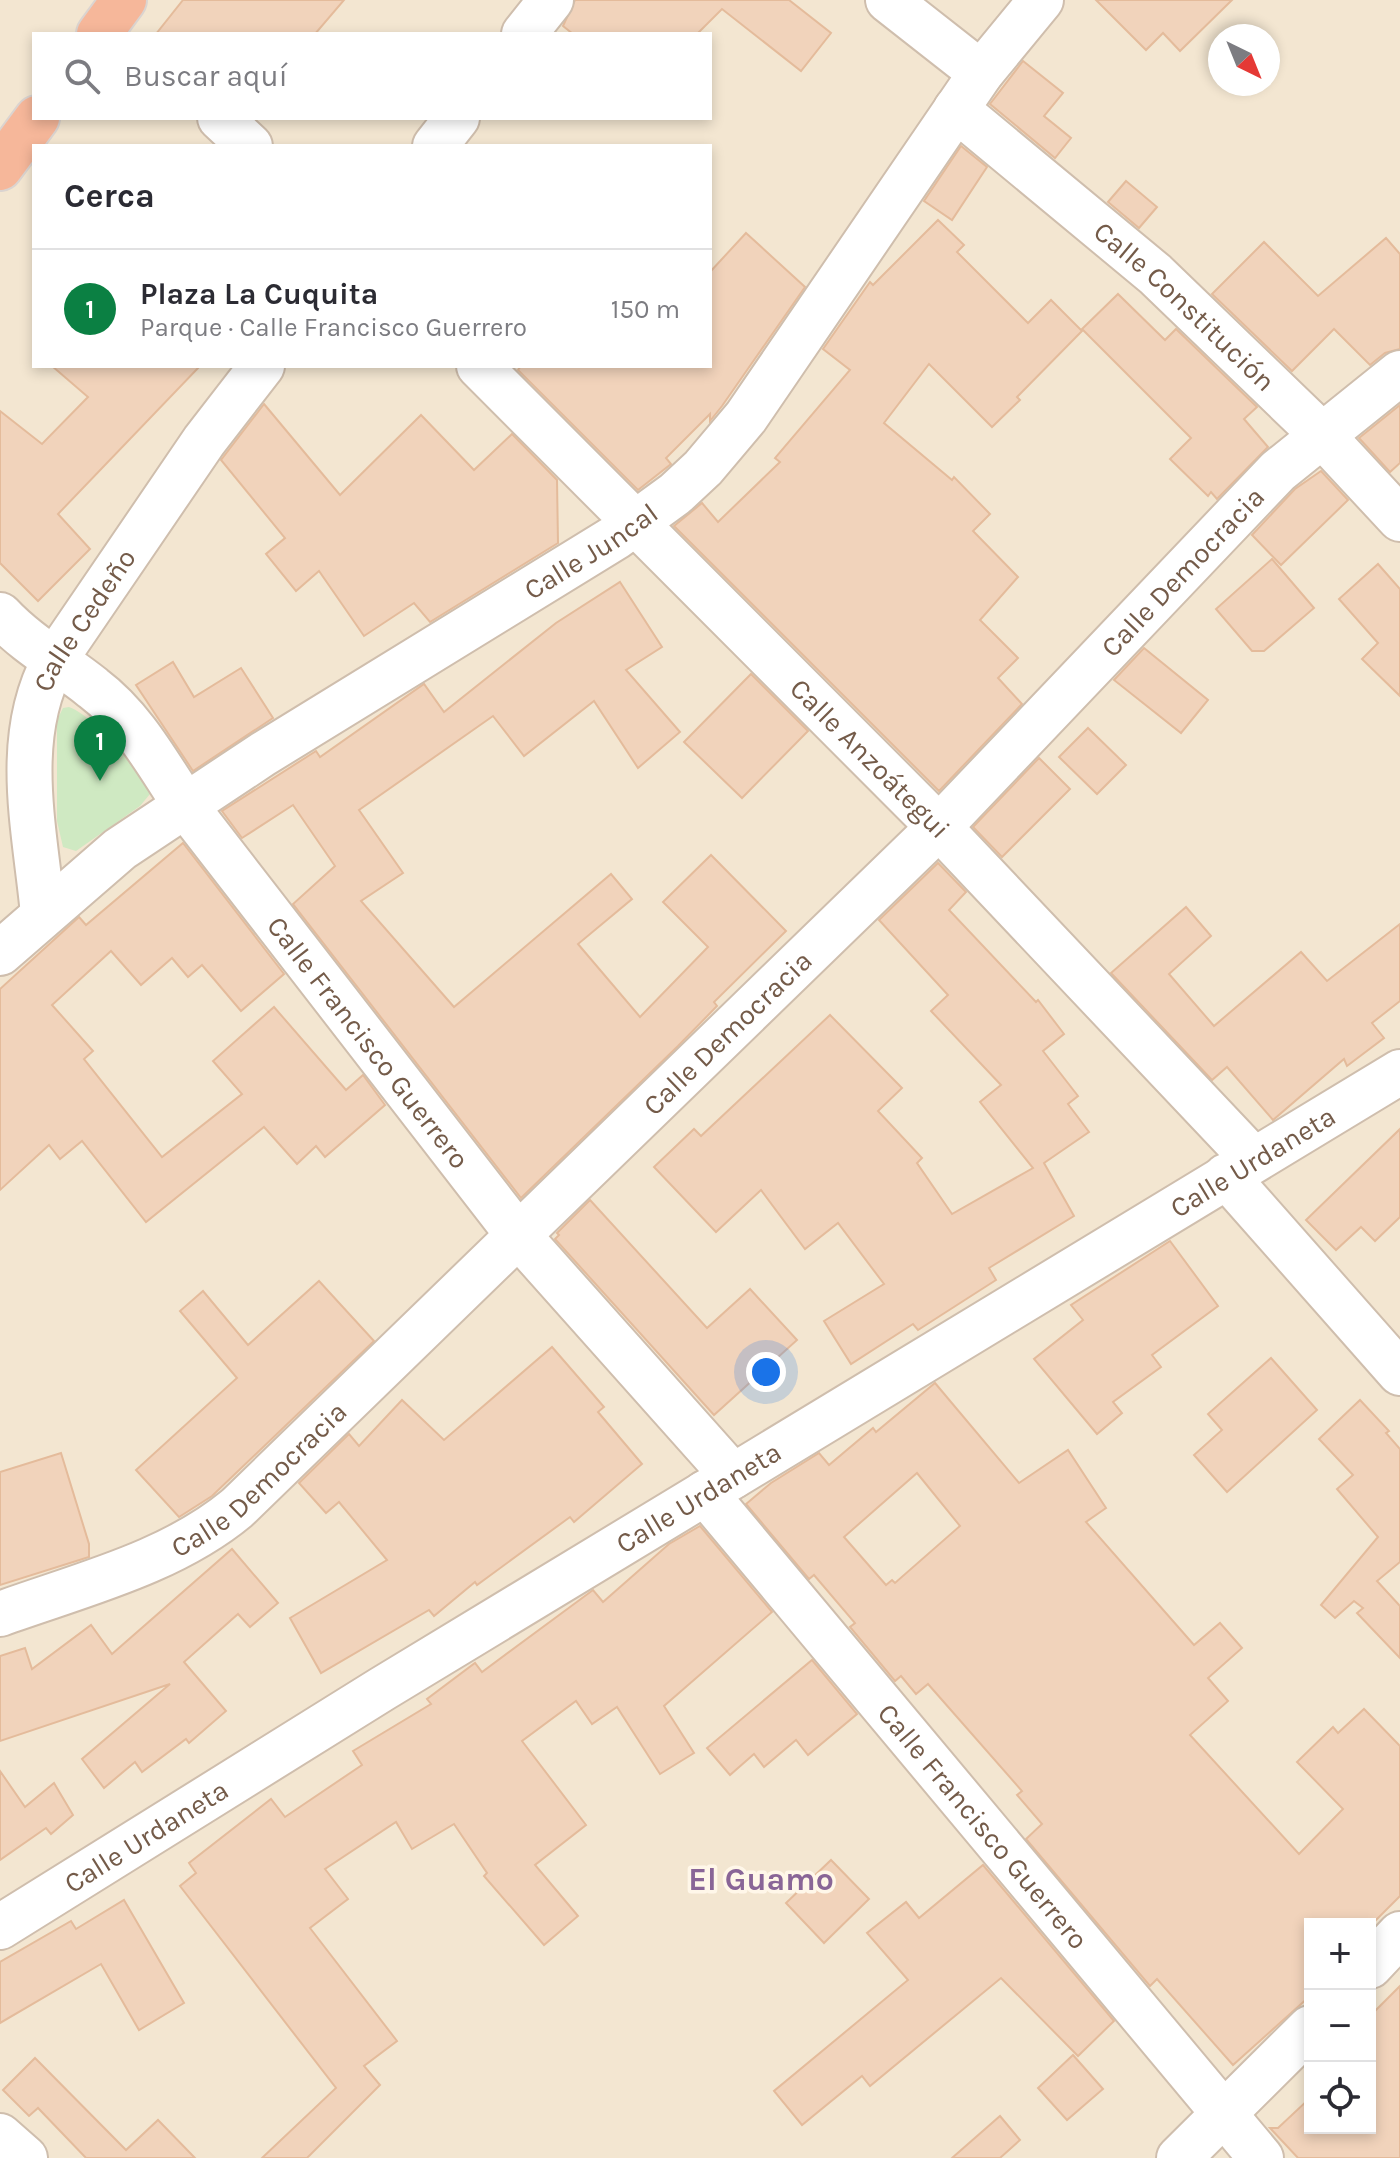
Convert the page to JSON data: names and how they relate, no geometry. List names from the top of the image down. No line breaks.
{"streets":{"street":["Calle Constitución","Calle Juncal","Calle Democracia","Calle Cedeño","Calle Anzoátegui","Calle Francisco Guerrero","Calle Urdaneta"]},"crossings":[["Calle Constitución","Calle Juncal"],["Calle Constitución","Calle Democracia"],["Calle Juncal","Calle Cedeño"],["Calle Juncal","Calle Anzoátegui"],["Calle Juncal","Calle Francisco Guerrero"],["Calle Democracia","Calle Anzoátegui"],["Calle Democracia","Calle Francisco Guerrero"],["Calle Cedeño","Calle Francisco Guerrero"],["Calle Anzoátegui","Calle Urdaneta"],["Calle Francisco Guerrero","Calle Urdaneta"]],"districts":["El Guamo"],"north":"bottom right","page":{"search":"Buscar aquí","heading":"Cerca","list":[{"mark":"1","name":"Plaza La Cuquita","note":"Parque · Calle Francisco Guerrero","value":"150 m"}],"pins":"1","map_buttons":["+","−"]}}
